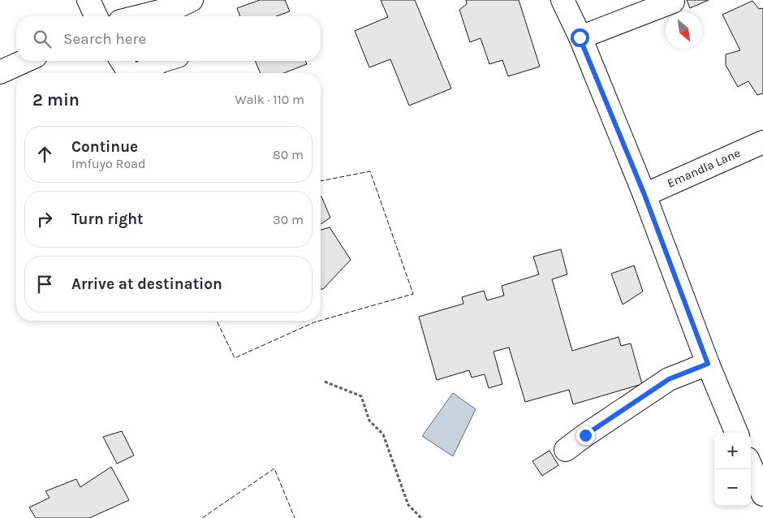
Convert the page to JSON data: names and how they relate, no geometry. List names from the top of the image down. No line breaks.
{"streets":{"street":["Emandla Lane"]},"north":"bottom right","page":{"search":"Search here","heading":["2 min","Walk · 110 m"],"list":[["Continue","Imfuyo Road","80 m"],["Turn right","30 m"],"Arrive at destination"],"map_buttons":["+","−"]}}
